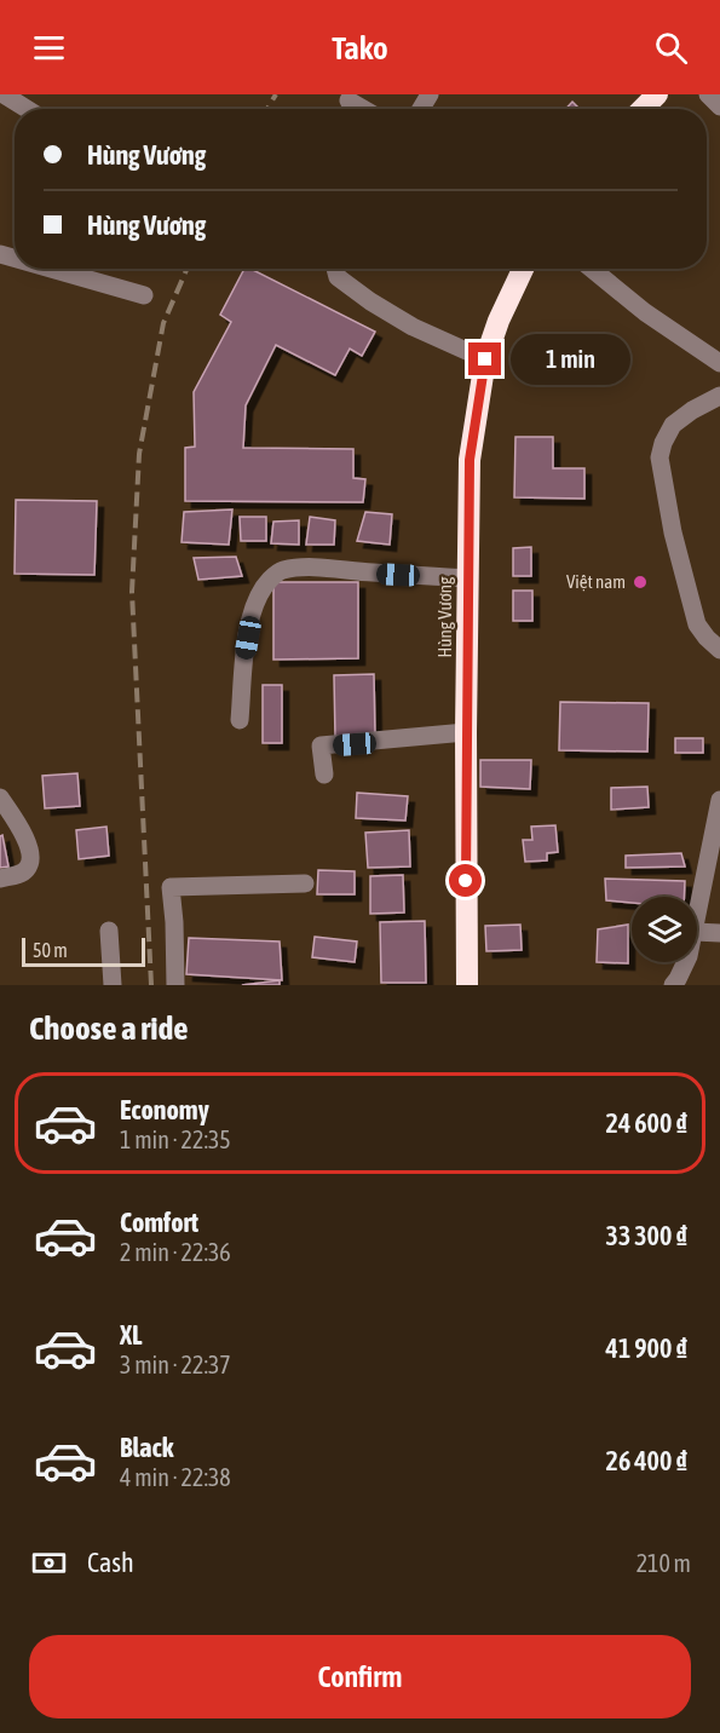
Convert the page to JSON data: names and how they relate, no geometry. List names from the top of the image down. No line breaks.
{"streets":{"highway":["Hùng Vương"]},"places":["Việt nam"],"scale_bar":"50 m","page":{"header":"Tako","banner":["Hùng Vương","Hùng Vương"],"bubble":"1 min","scale":"50 m","heading":"Choose a ride","list":[{"name":"Economy","note":"1 min · 22:35","value":"24 600 ₫"},{"name":"Comfort","note":"2 min · 22:36","value":"33 300 ₫"},{"name":"XL","note":"3 min · 22:37","value":"41 900 ₫"},{"name":"Black","note":"4 min · 22:38","value":"26 400 ₫"}],"pay":["Cash","210 m"],"buttons":"Confirm"}}
